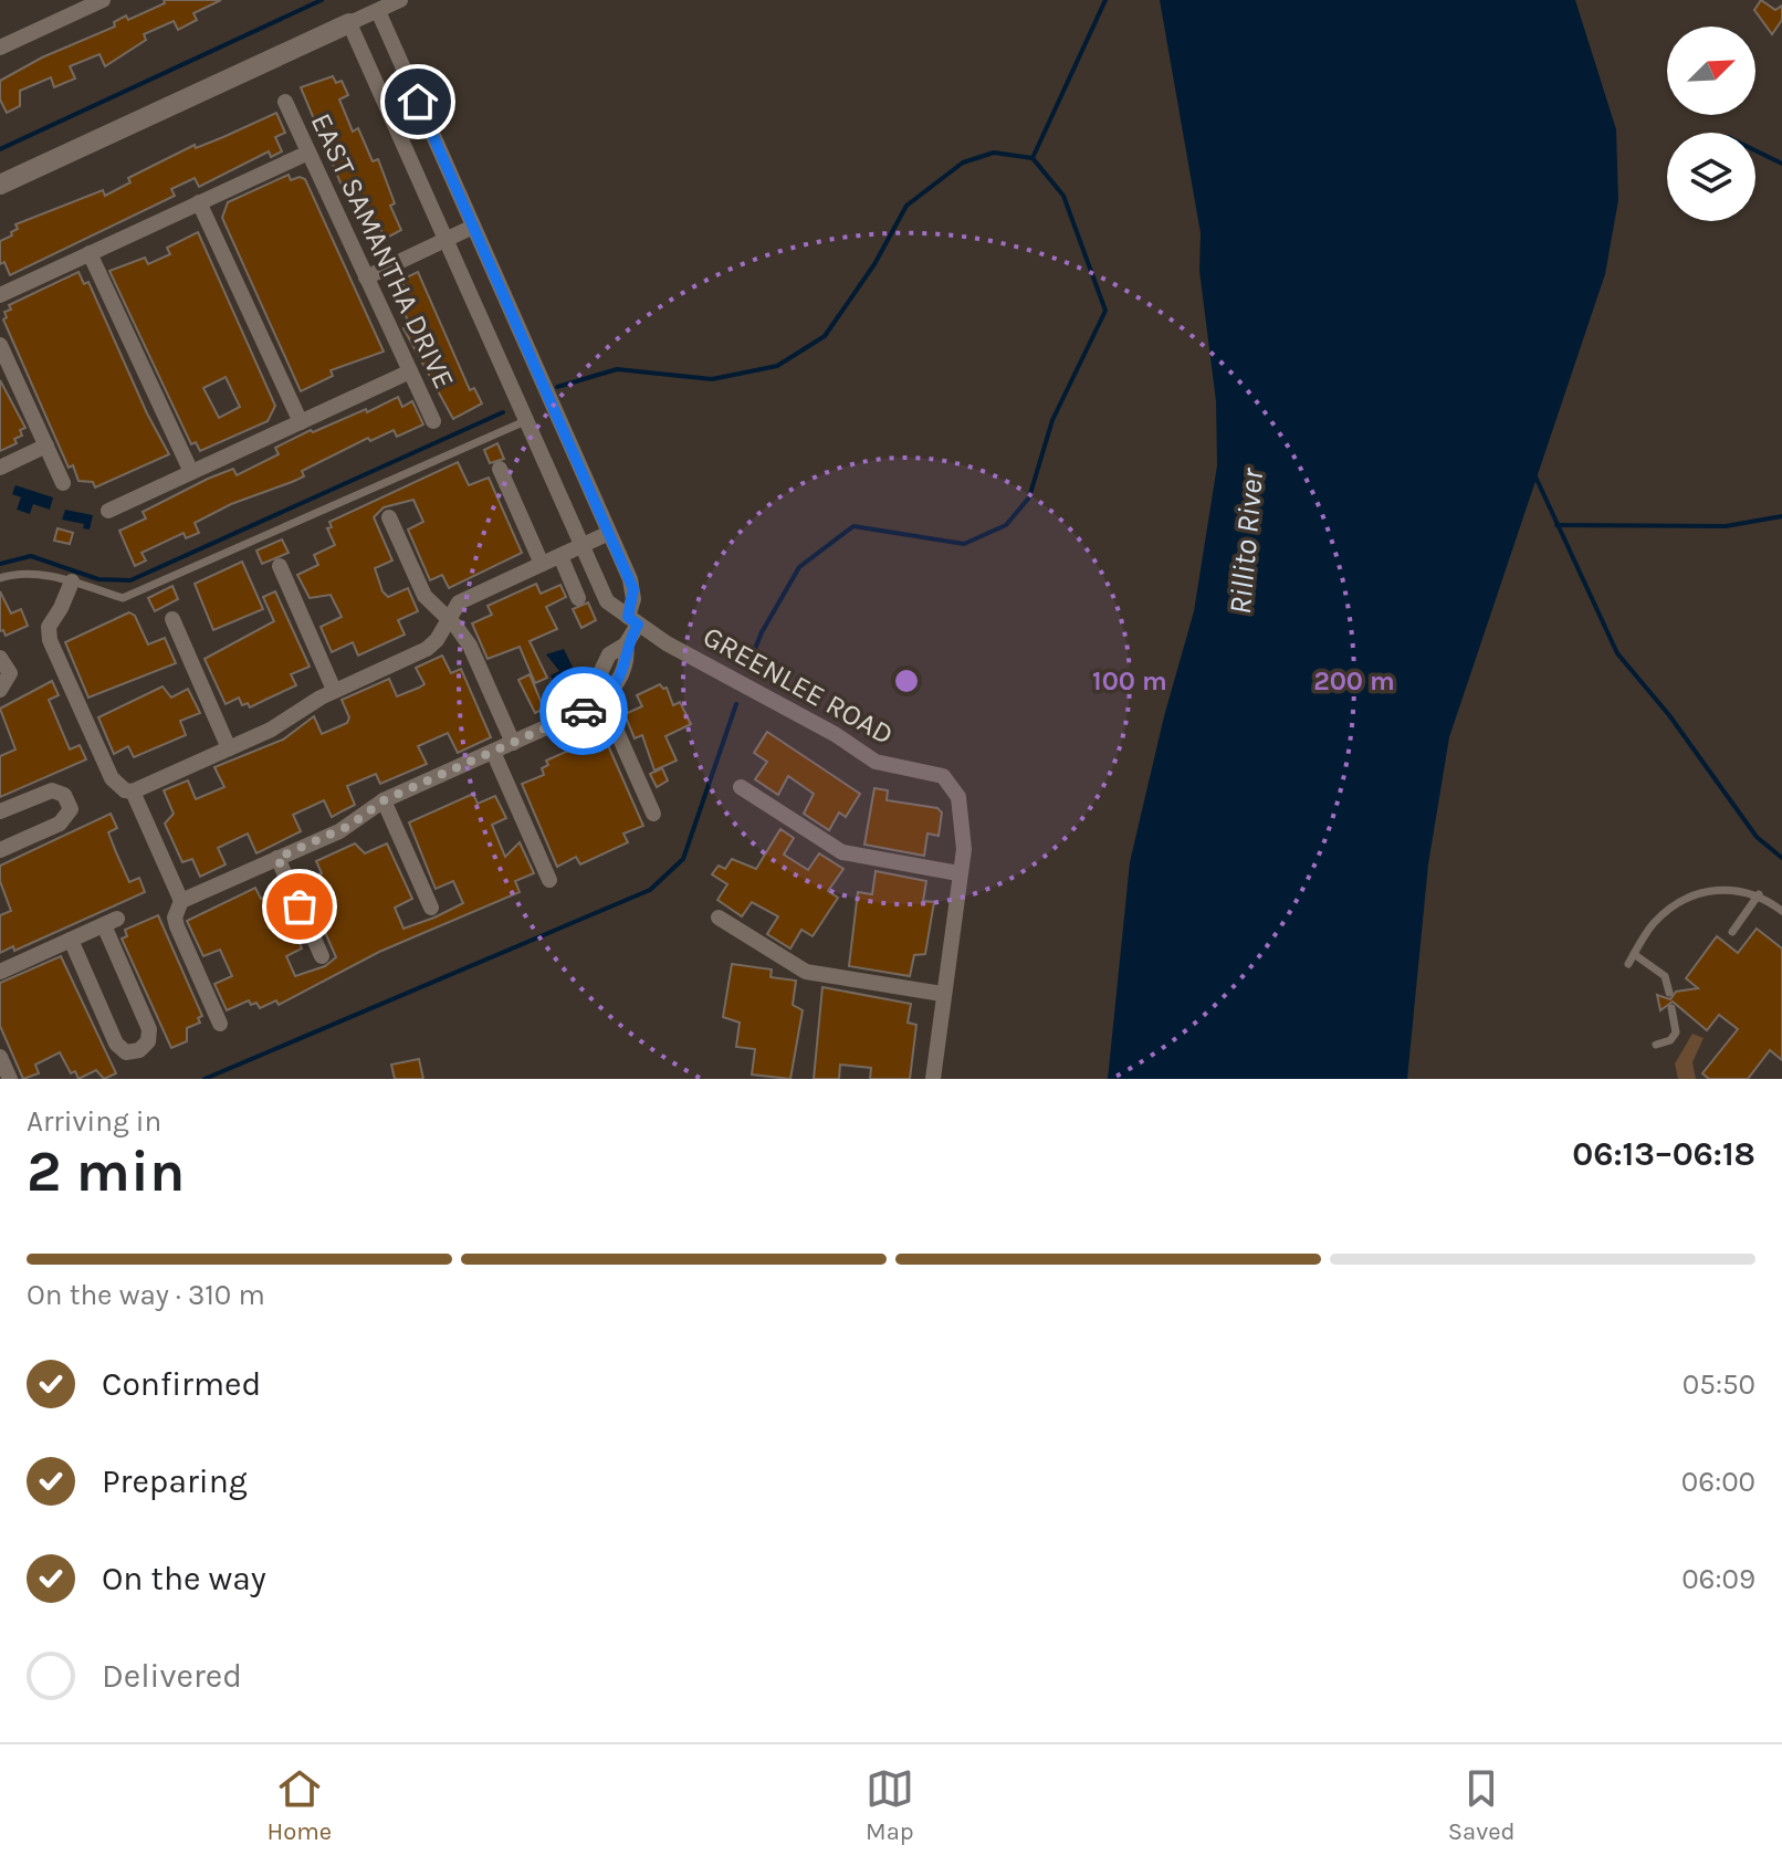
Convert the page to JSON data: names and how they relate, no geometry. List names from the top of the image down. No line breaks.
{"streets":{"street":["EAST SAMANTHA DRIVE","GREENLEE ROAD"]},"water":["Rillito River"],"north":"top right","page":{"heading":["2 min","Arriving in","06:13–06:18"],"bar":"On the way · 310 m","list":[["Confirmed","05:50"],["Preparing","06:00"],["On the way","06:09"],"Delivered"],"tabs":["Home","Map","Saved"]},"rings":["100 m","200 m"]}
